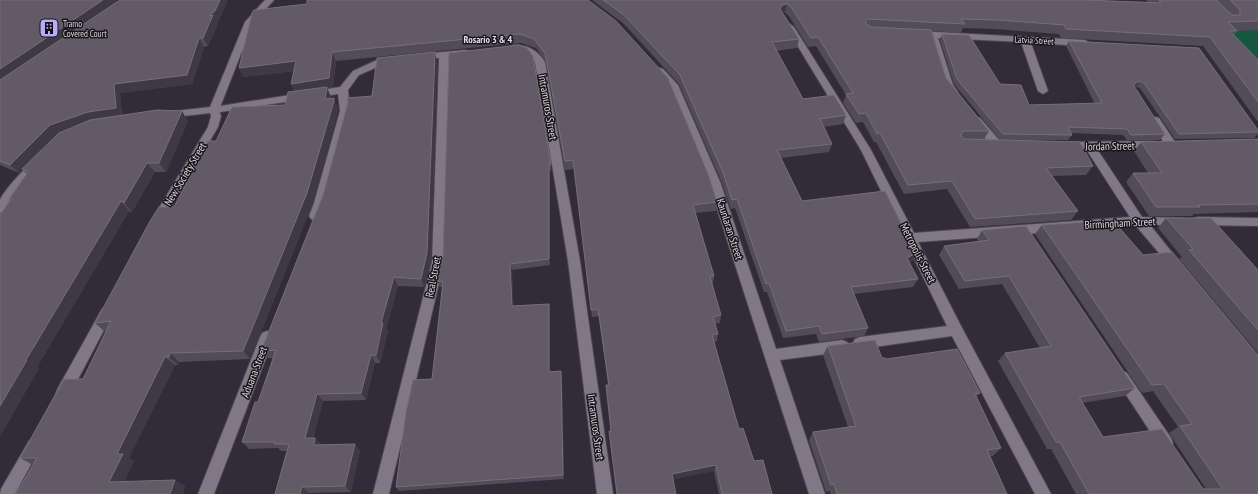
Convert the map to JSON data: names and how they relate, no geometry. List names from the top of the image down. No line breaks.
{"streets":{"street":["Latvia Street","Intramuros Street","Jordan Street","New Society Street","Birmingham Street","Kaunlaran Street","Metropolis Street","Real Street","Aduana Street"]},"crossings":[["Birmingham Street","Metropolis Street"]],"districts":["Rosario 3 & 4"],"places":{"building":["Tramo Covered Court"]}}
